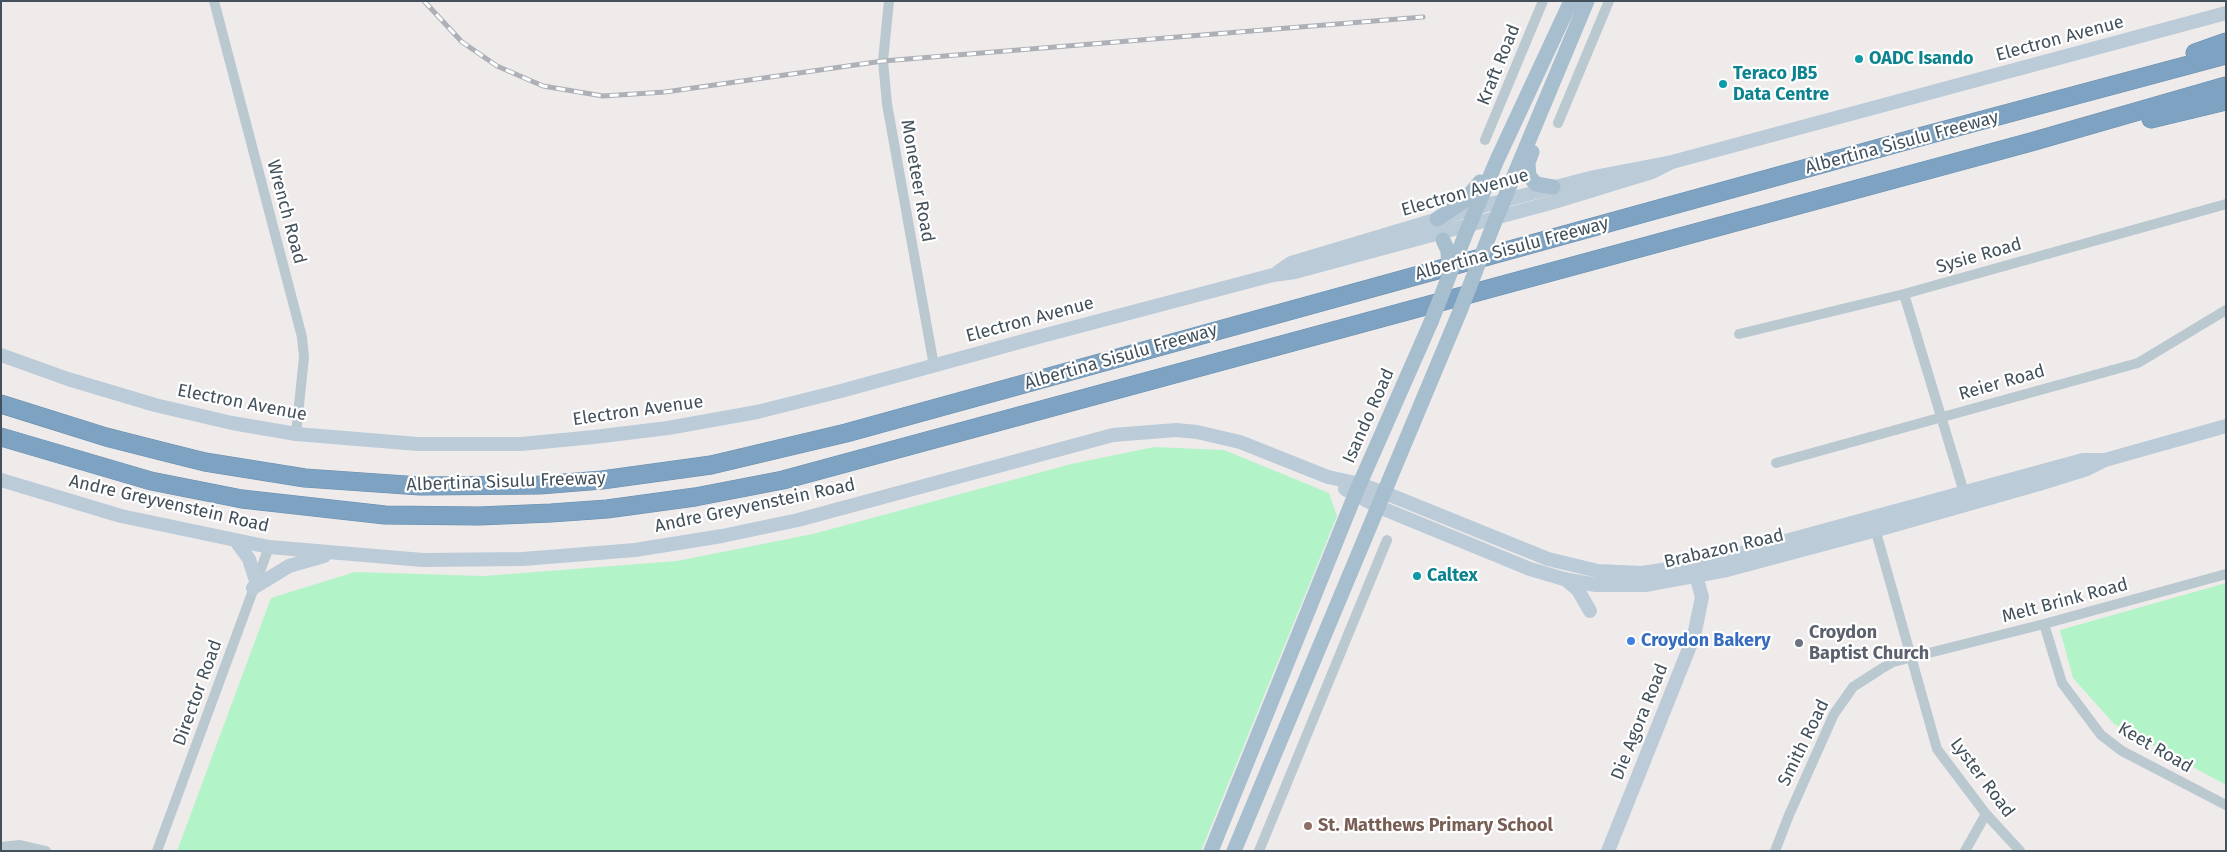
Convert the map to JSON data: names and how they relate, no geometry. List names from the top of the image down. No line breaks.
{"streets":{"highway":["Albertina Sisulu Freeway"],"main road":["Electron Avenue","Isando Road","Andre Greyvenstein Road","Brabazon Road","Die Agora Road"],"street":["Kraft Road","Moneteer Road","Wrench Road","Sysie Road","Reier Road","Melt Brink Road","Director Road","Smith Road","Keet Road","Lyster Road"]},"crossings":[["Electron Avenue","Moneteer Road"],["Electron Avenue","Wrench Road"],["Electron Avenue","Isando Road"],["Isando Road","Andre Greyvenstein Road"],["Isando Road","Brabazon Road"],["Andre Greyvenstein Road","Brabazon Road"],["Andre Greyvenstein Road","Director Road"],["Brabazon Road","Die Agora Road"],["Brabazon Road","Lyster Road"],["Melt Brink Road","Smith Road"],["Melt Brink Road","Keet Road"],["Melt Brink Road","Lyster Road"],["Smith Road","Lyster Road"]],"places":["OADC Isando","Teraco JB5 Data Centre","Caltex","Croydon Bakery","Croydon Baptist Church","St. Matthews Primary School"]}
